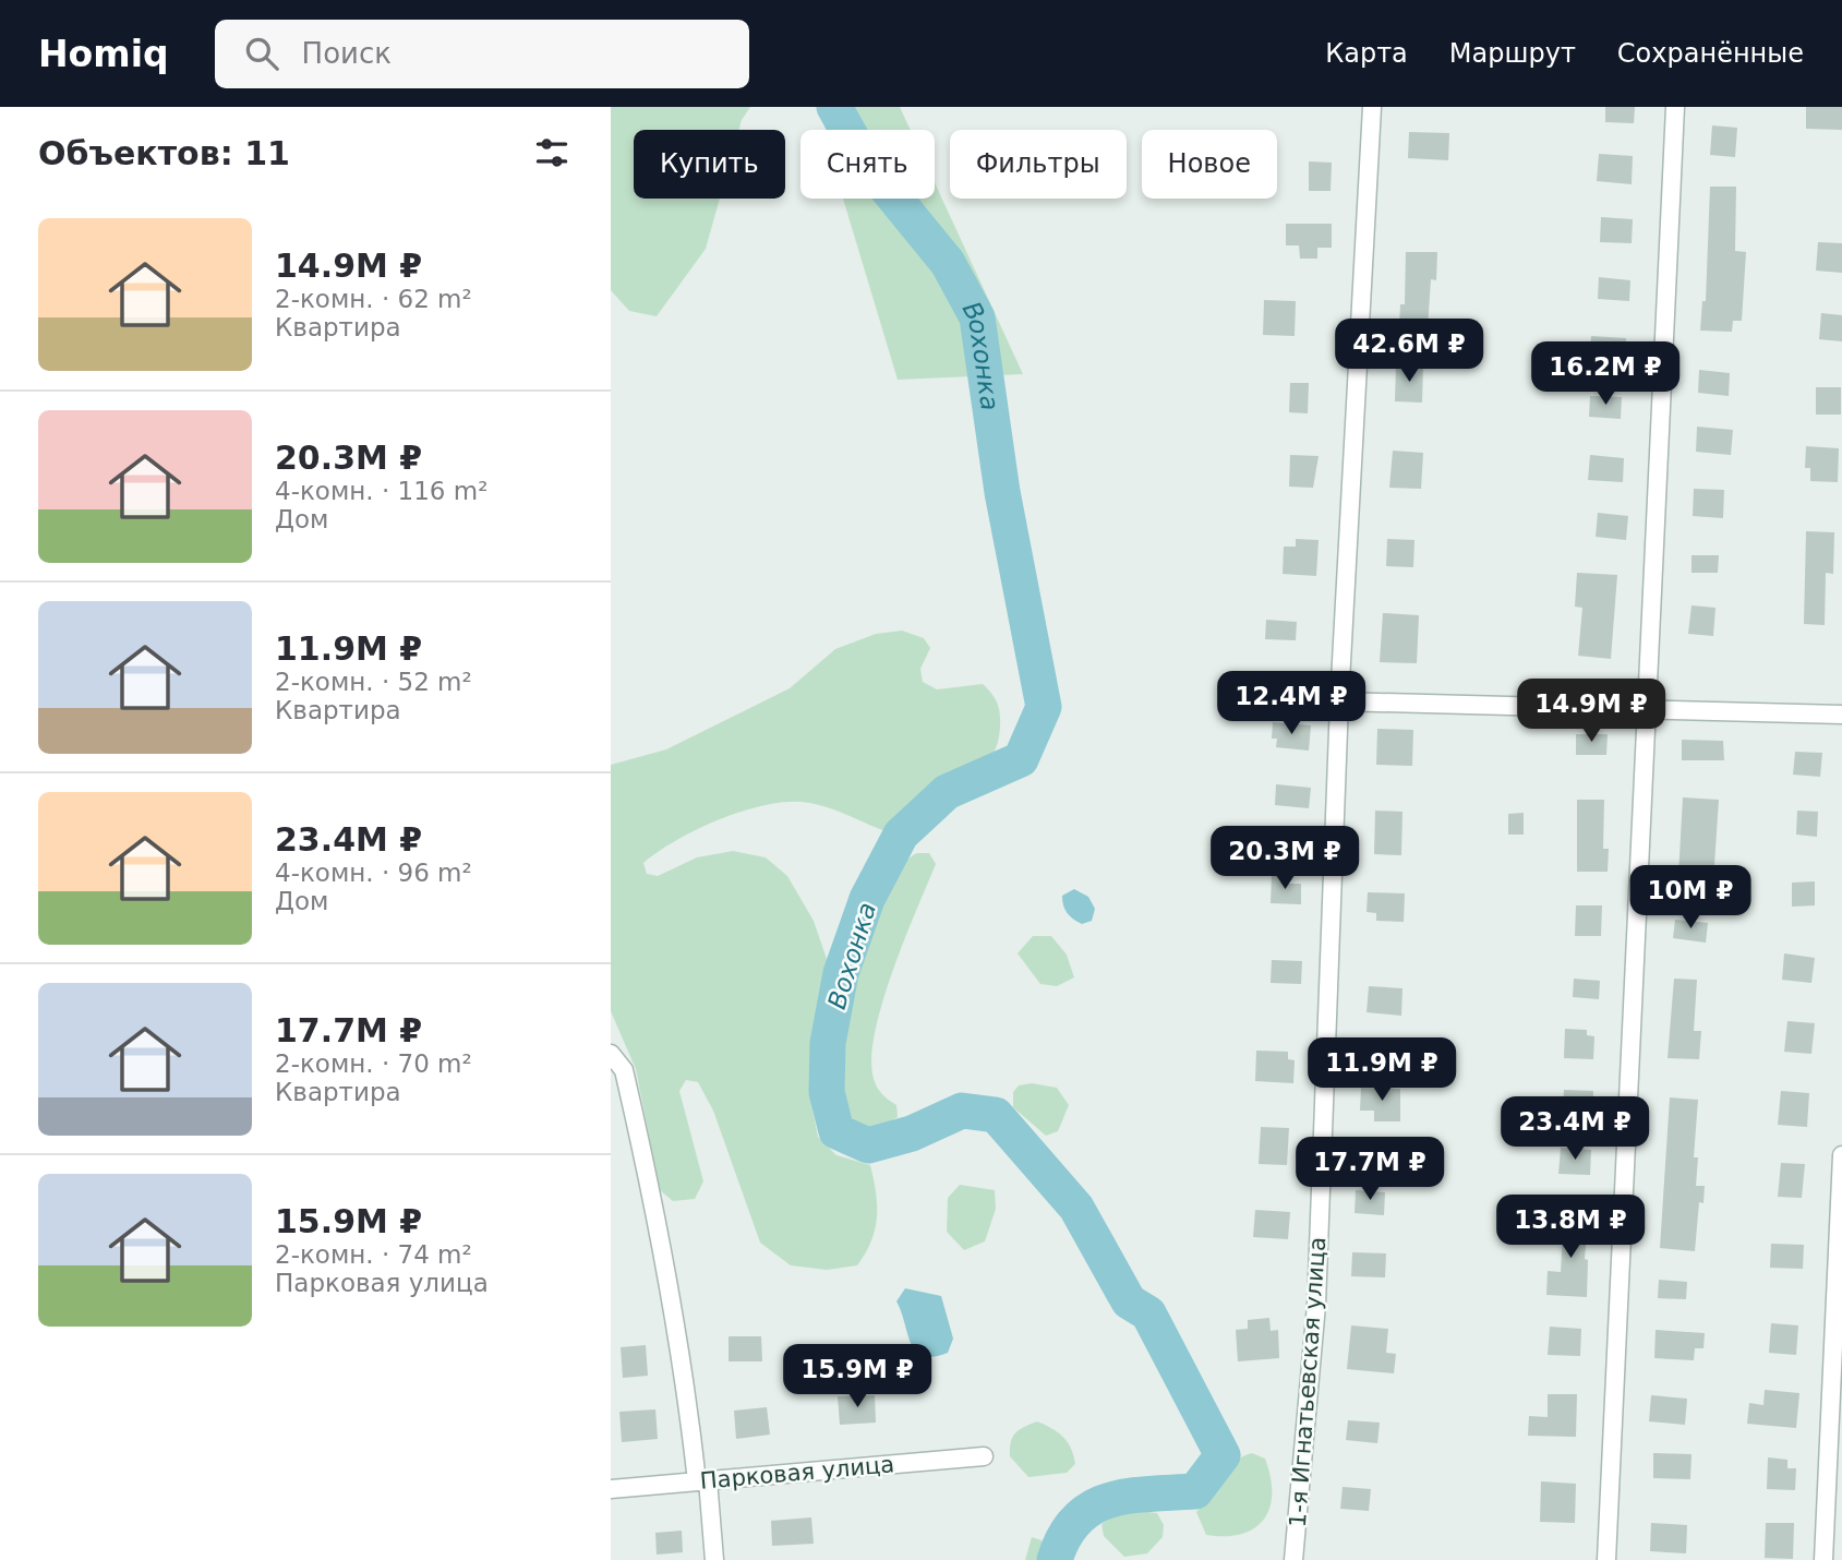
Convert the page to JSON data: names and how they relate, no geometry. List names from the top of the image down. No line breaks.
{"streets":{"street":["1-я Игнатьевская улица","Парковая улица"]},"water":["Вохонка"],"page":{"header":"Homiq","search":"Поиск","nav":["Карта","Маршрут","Сохранённые"],"heading":"Объектов: 11","chip":["Купить","Снять","Фильтры","Новое"],"list":[{"name":"14.9M ₽","note":"2-комн. · 62 m² · Квартира"},{"name":"20.3M ₽","note":"4-комн. · 116 m² · Дом"},{"name":"11.9M ₽","note":"2-комн. · 52 m² · Квартира"},{"name":"23.4M ₽","note":"4-комн. · 96 m² · Дом"},{"name":"17.7M ₽","note":"2-комн. · 70 m² · Квартира"},{"name":"15.9M ₽","note":"2-комн. · 74 m² · Парковая улица"}],"price":["42.6M ₽","16.2M ₽","12.4M ₽","14.9M ₽","20.3M ₽","10M ₽","11.9M ₽","23.4M ₽","17.7M ₽","13.8M ₽","15.9M ₽"]}}
